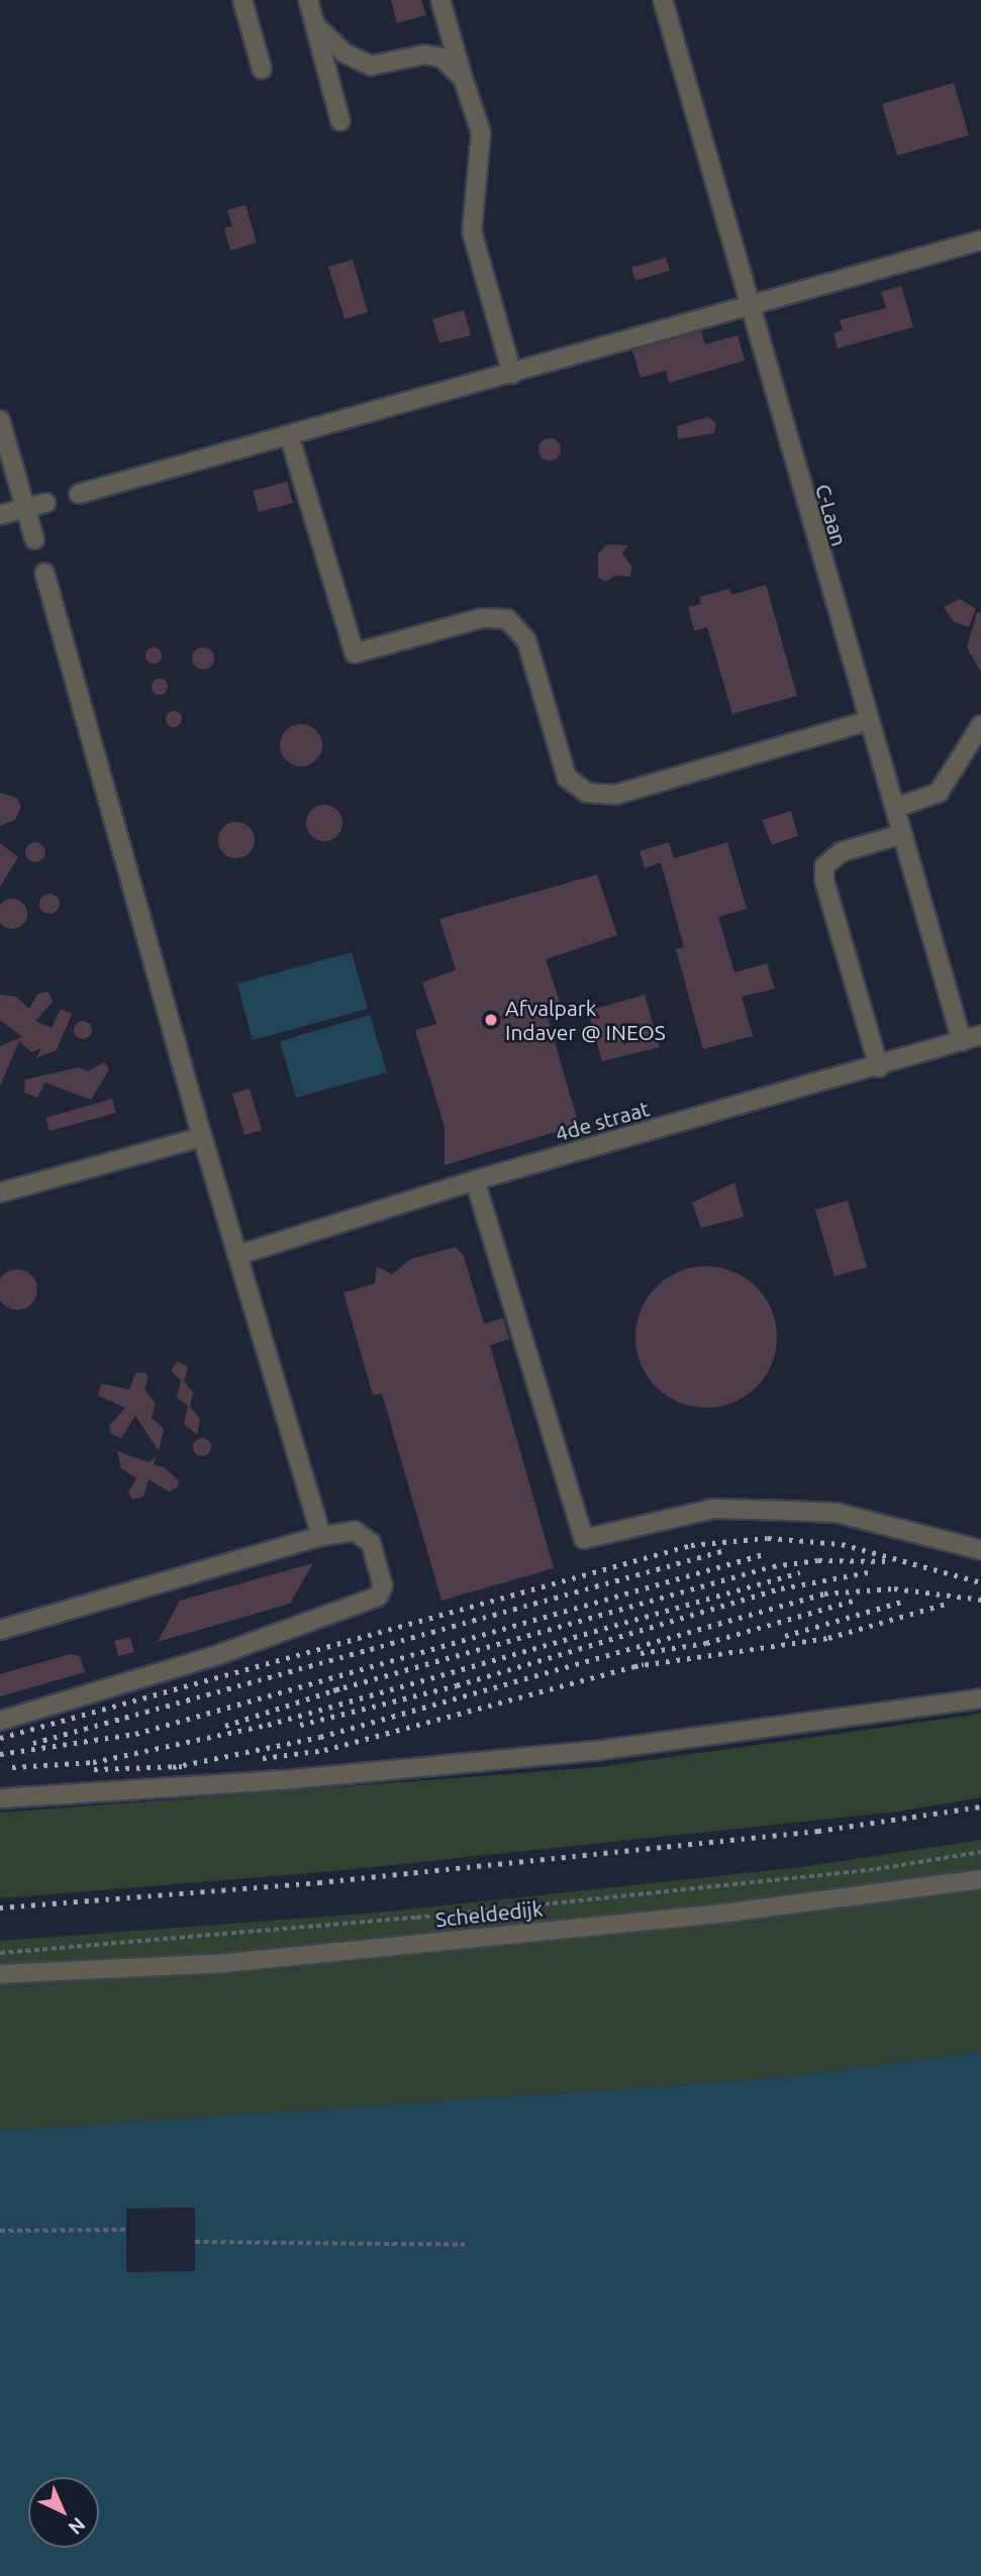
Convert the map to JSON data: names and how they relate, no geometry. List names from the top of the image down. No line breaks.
{"streets":{"street":["C-Laan","4de straat","Scheldedijk"]},"crossings":[["C-Laan","4de straat"]],"places":["Afvalpark Indaver @ INEOS"],"north":"bottom right"}
